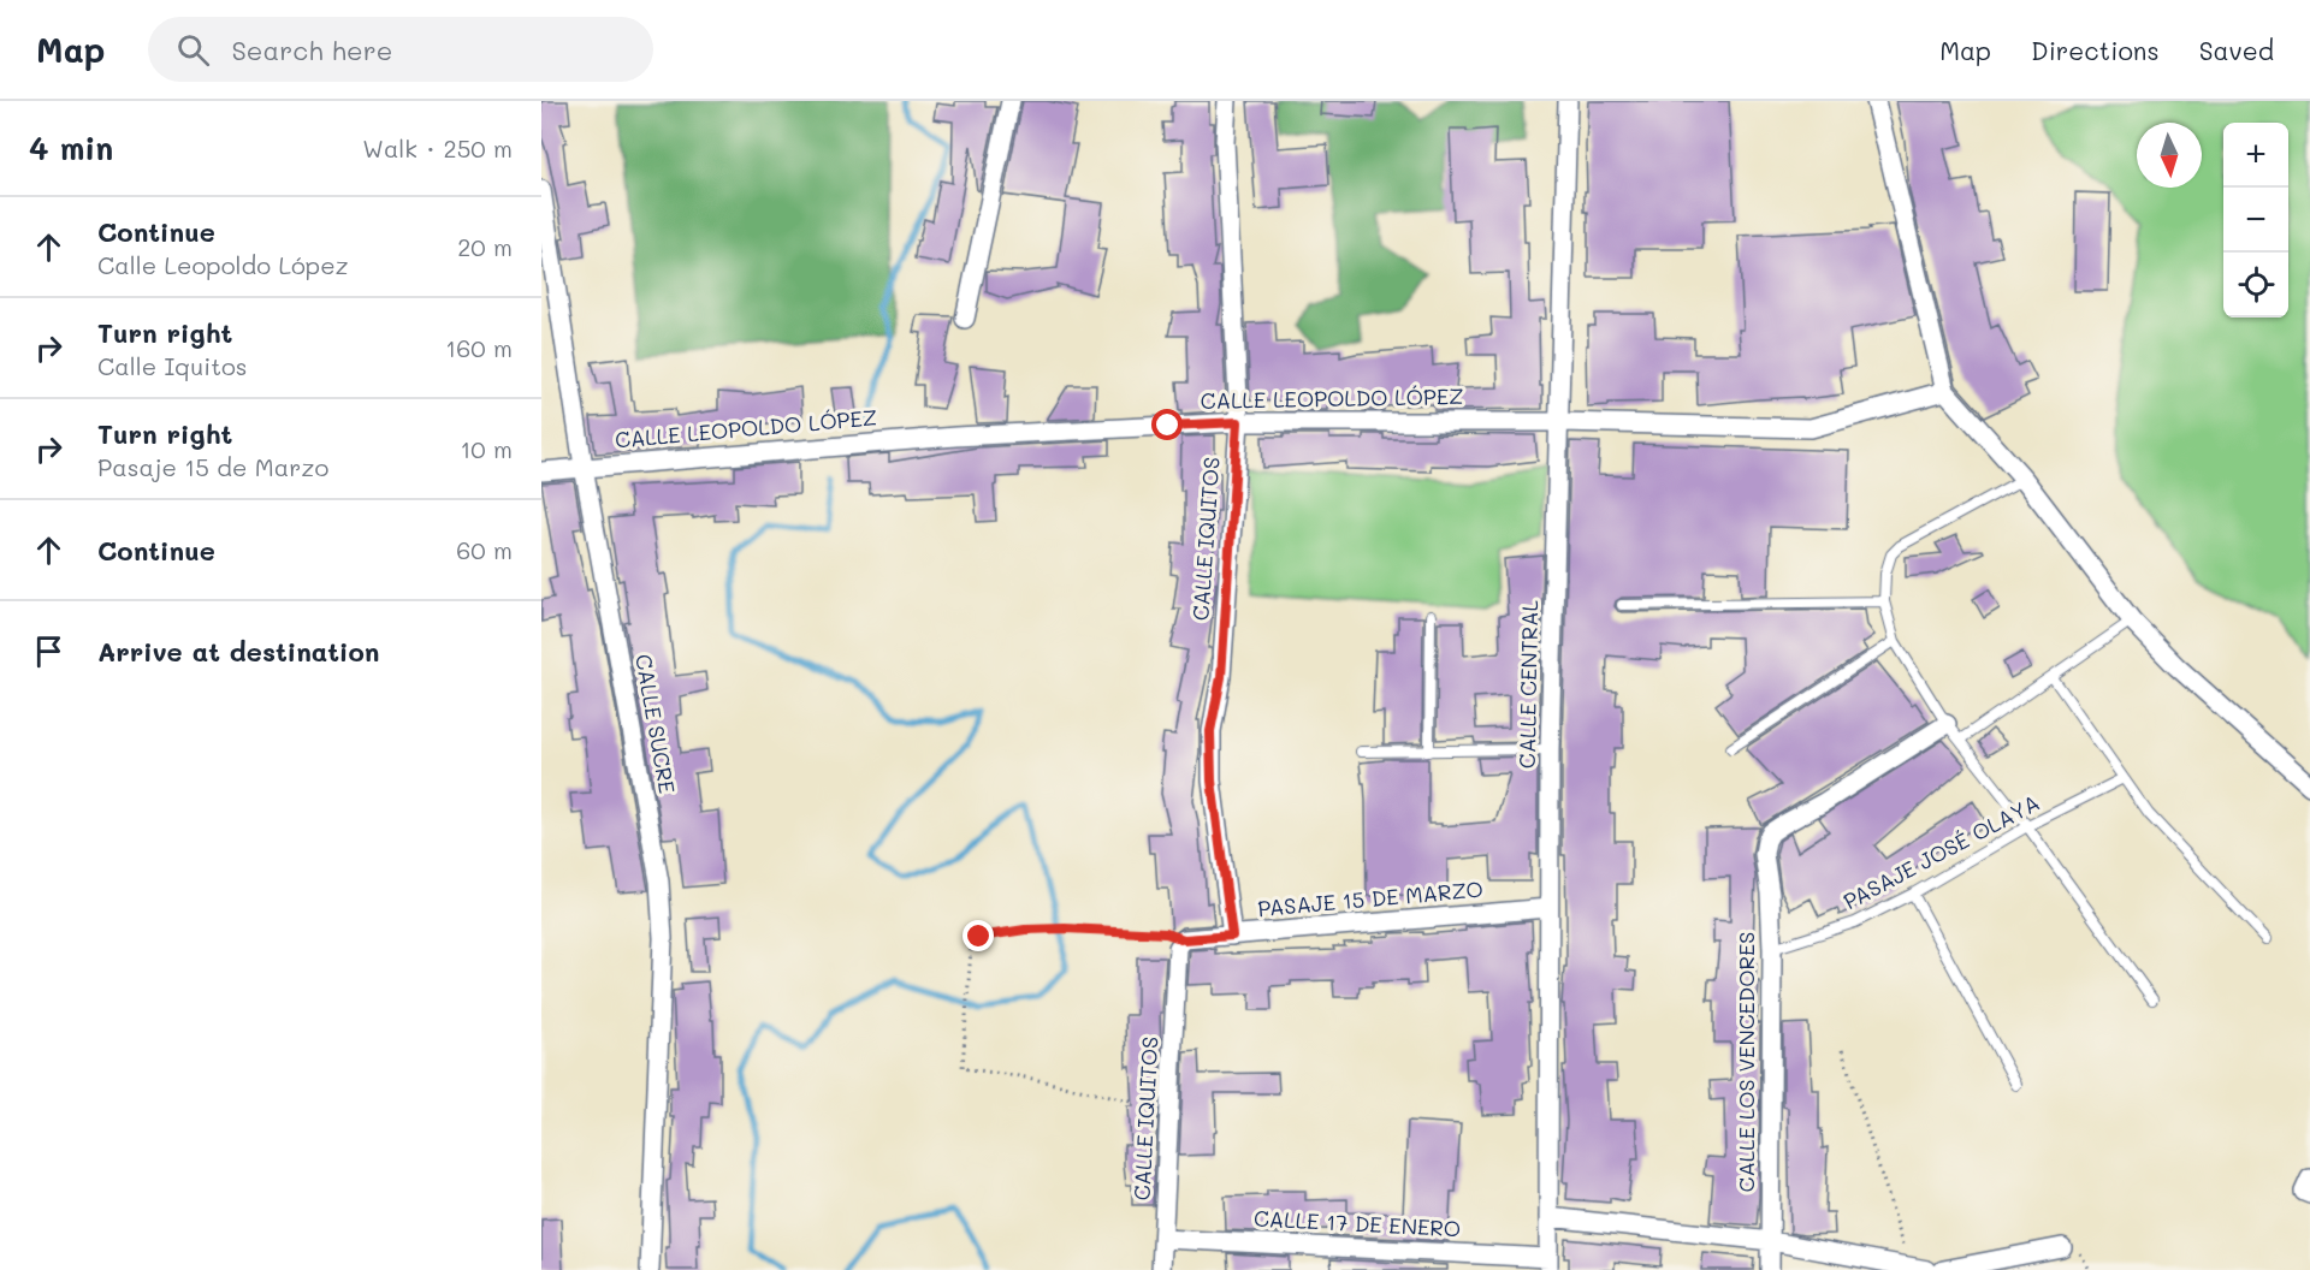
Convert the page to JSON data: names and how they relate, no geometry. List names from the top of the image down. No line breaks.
{"streets":{"street":["CALLE LEOPOLDO LÓPEZ","CALLE IQUITOS","CALLE CENTRAL","CALLE SUCRE","PASAJE 15 DE MARZO","CALLE LOS VENCEDORES","CALLE 17 DE ENERO"],"lane":["PASAJE JOSÉ OLAYA"]},"crossings":[["CALLE LEOPOLDO LÓPEZ","CALLE IQUITOS"],["CALLE LEOPOLDO LÓPEZ","CALLE CENTRAL"],["CALLE LEOPOLDO LÓPEZ","CALLE SUCRE"],["CALLE IQUITOS","PASAJE 15 DE MARZO"],["CALLE IQUITOS","CALLE 17 DE ENERO"],["CALLE CENTRAL","PASAJE 15 DE MARZO"],["CALLE CENTRAL","CALLE 17 DE ENERO"],["PASAJE JOSÉ OLAYA","CALLE LOS VENCEDORES"]],"north":"bottom","page":{"header":"Map","search":"Search here","nav":["Map","Directions","Saved"],"heading":["4 min","Walk · 250 m"],"map_buttons":["+","−"],"list":[["Continue","Calle Leopoldo López","20 m"],["Turn right","Calle Iquitos","160 m"],["Turn right","Pasaje 15 de Marzo","10 m"],["Continue","60 m"],"Arrive at destination"]}}
